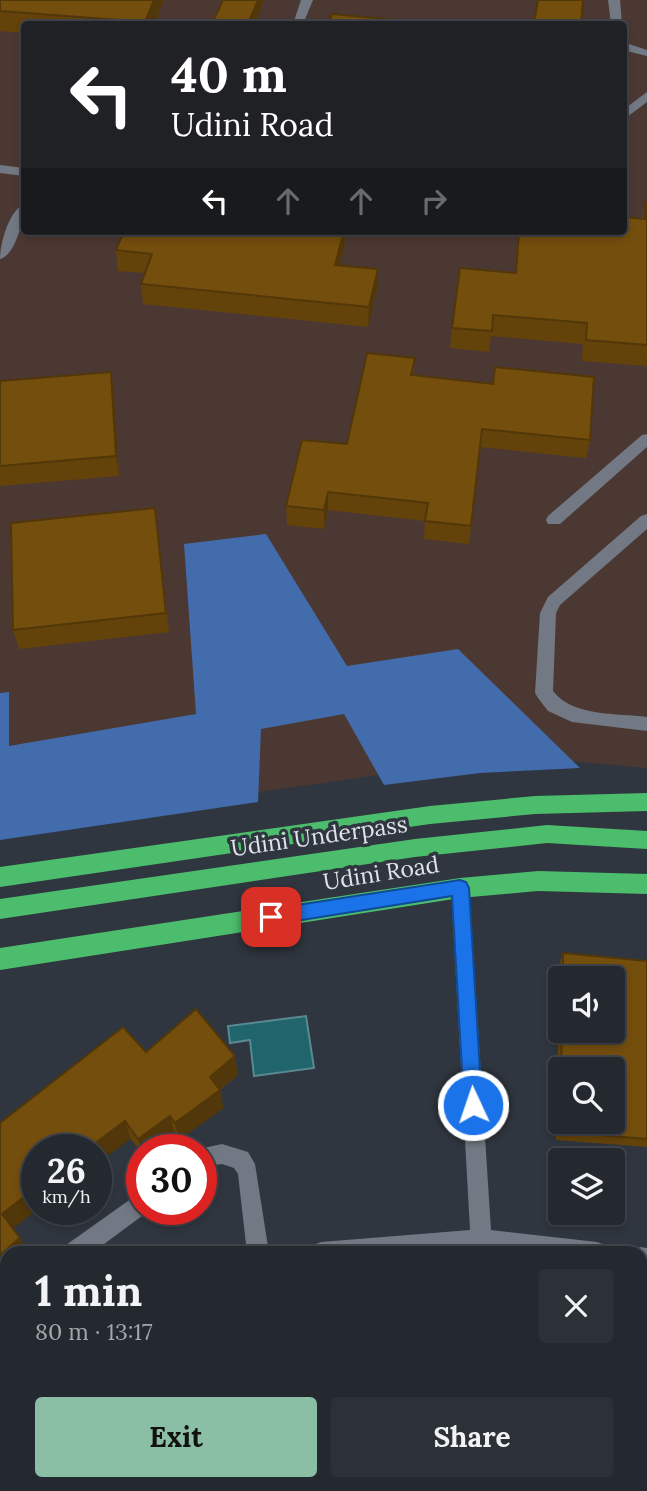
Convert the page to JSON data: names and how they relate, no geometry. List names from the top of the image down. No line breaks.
{"streets":{"highway":["Udini Underpass","Udini Road"]},"page":{"turn":["40 m","Udini Road"],"speed":"26 km/h","limit":"30","heading":["1 min","80 m · 13:17"],"buttons":["Exit","Share"]}}
